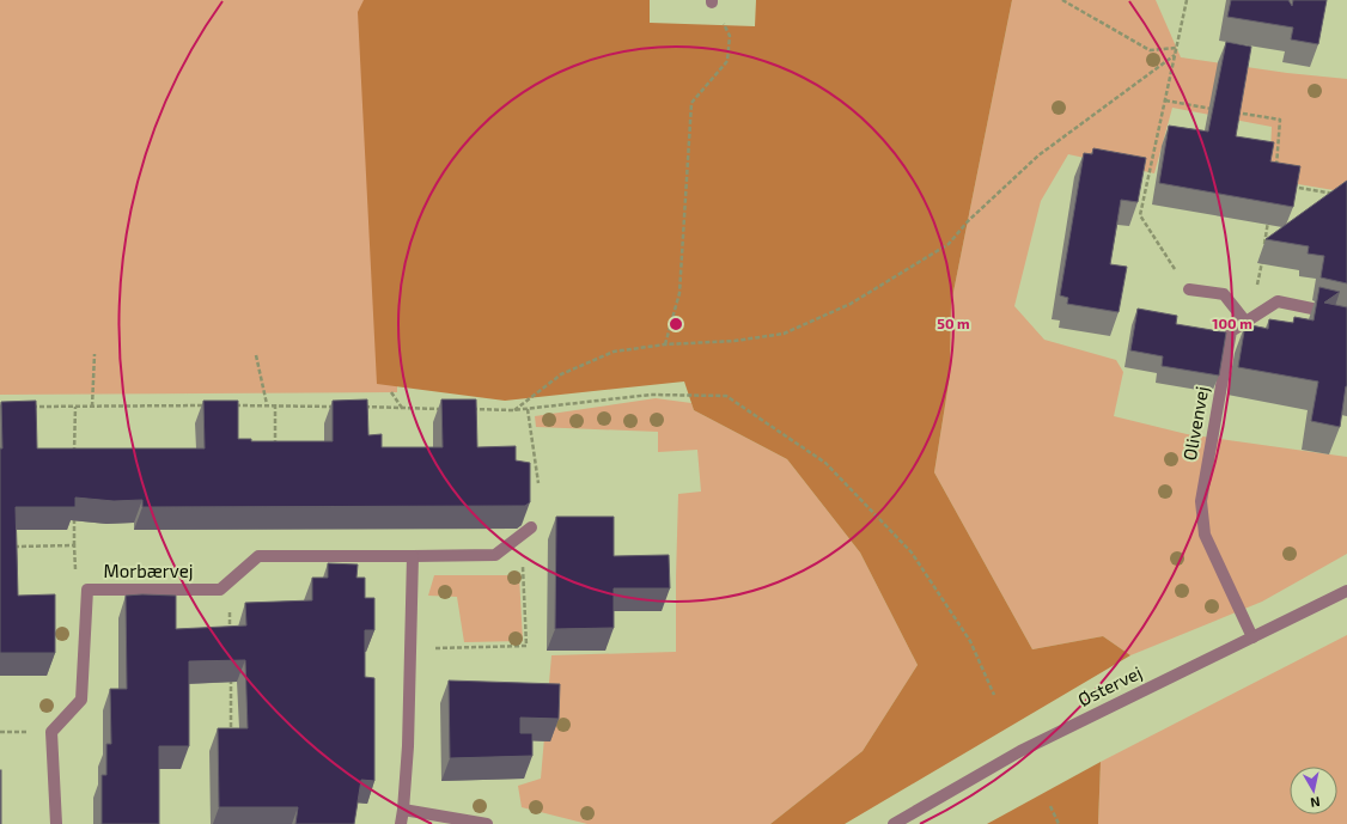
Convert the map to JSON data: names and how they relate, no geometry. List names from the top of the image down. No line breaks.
{"streets":{"street":["Olivenvej","Morbærvej","Østervej"]},"crossings":[["Olivenvej","Østervej"]],"north":"bottom","rings":["50 m","100 m"]}
